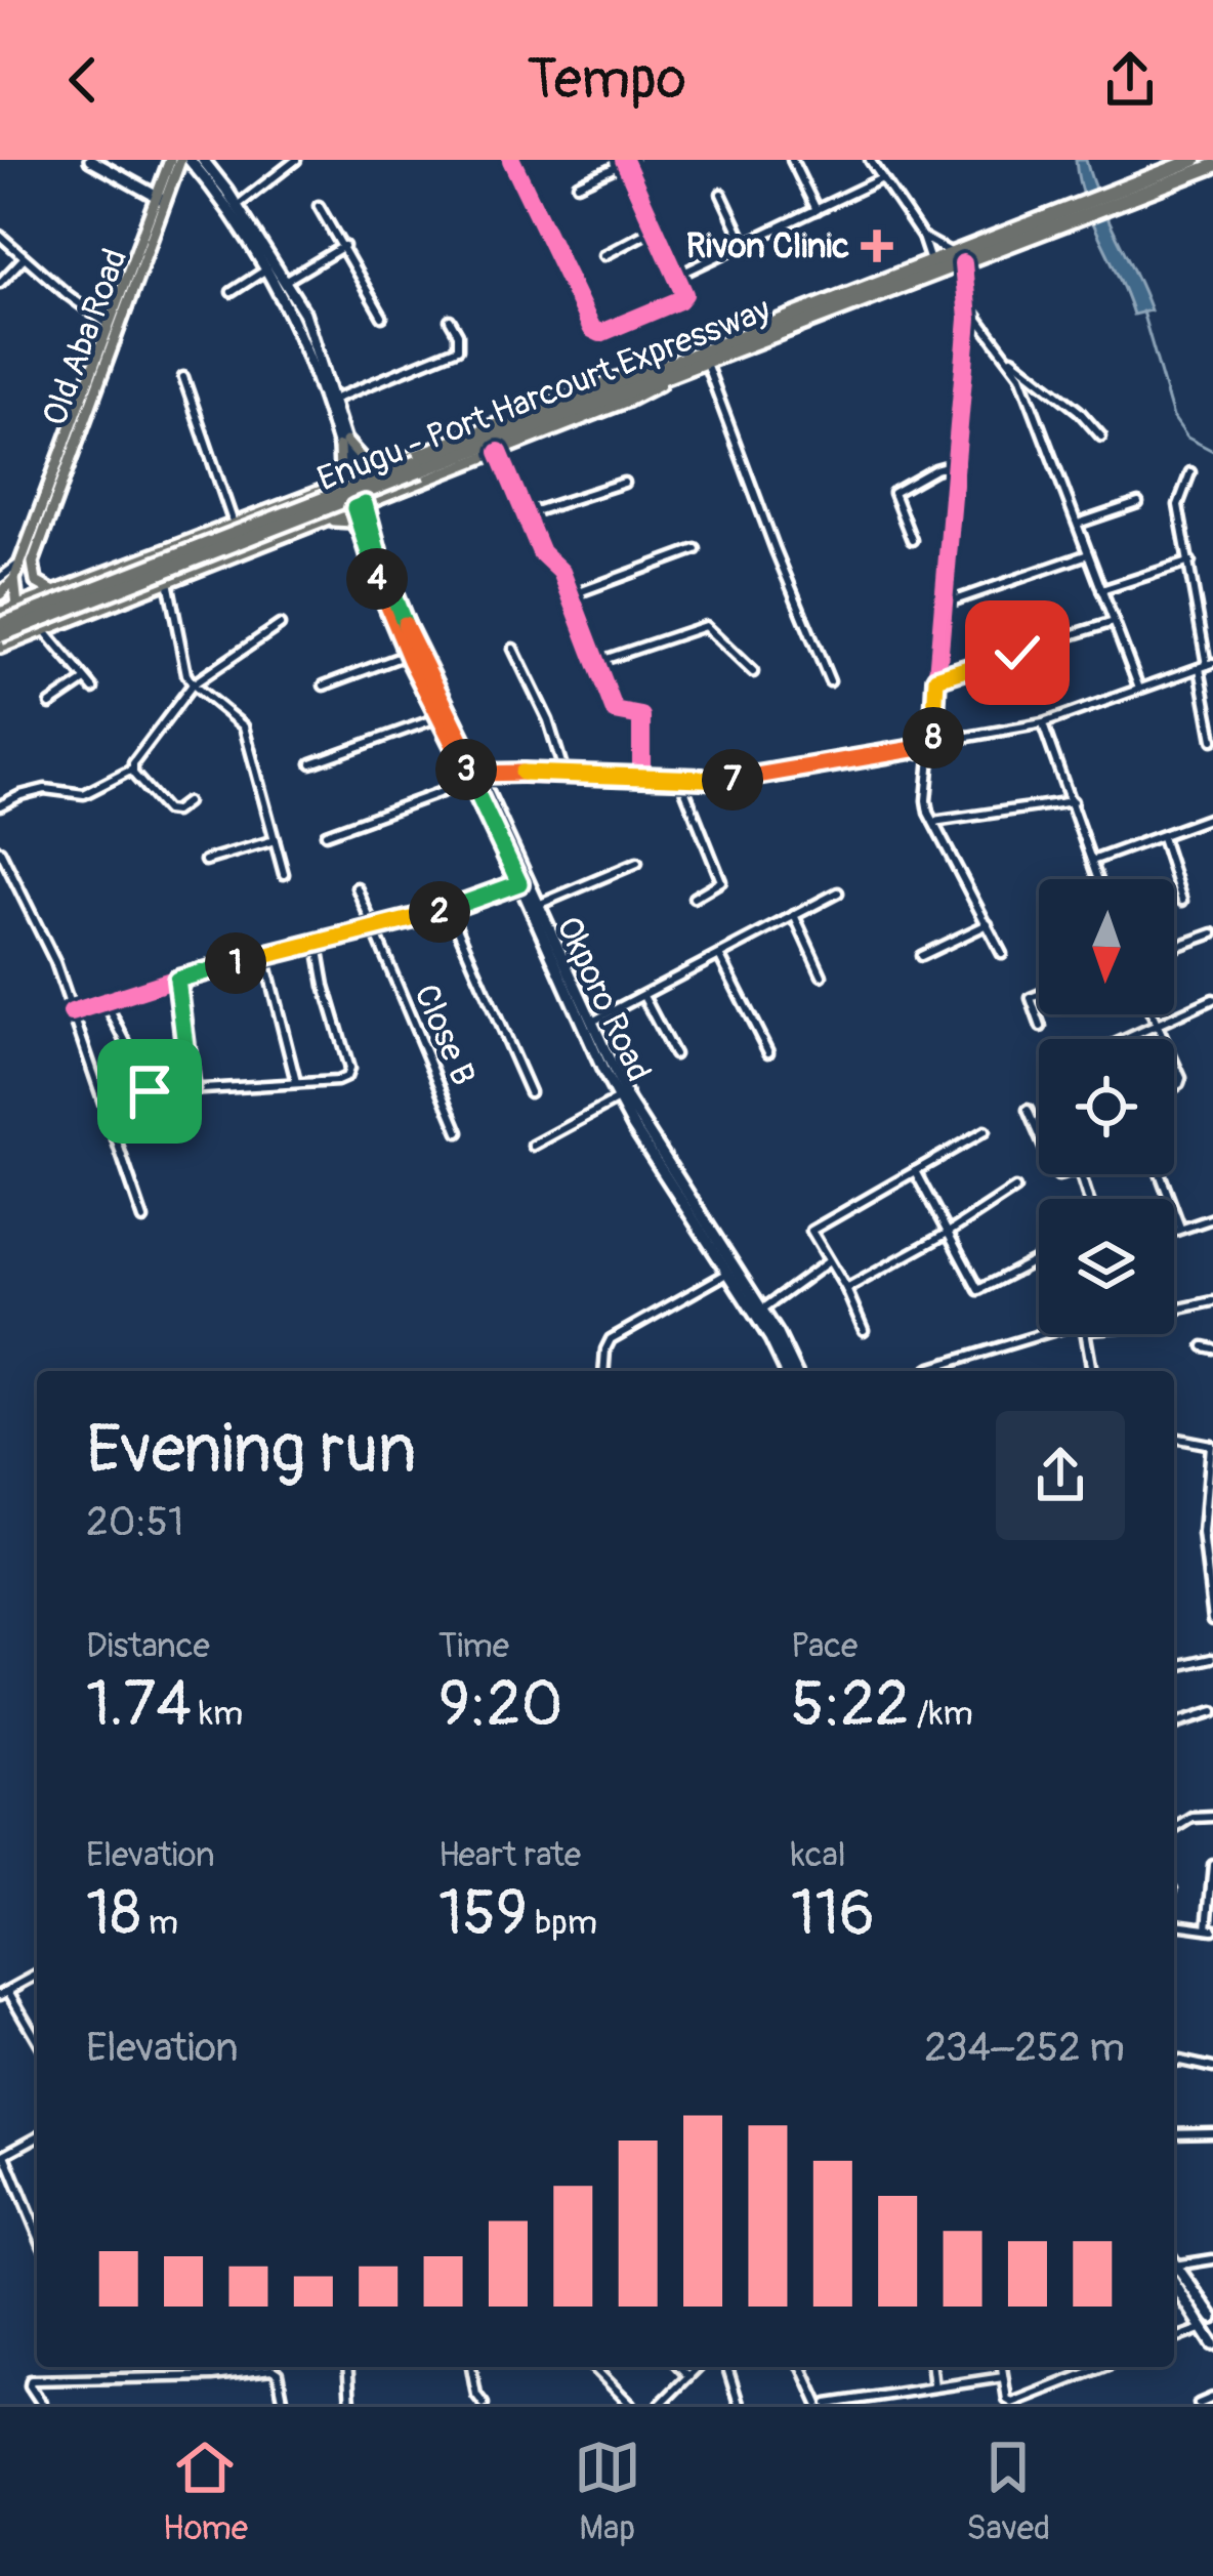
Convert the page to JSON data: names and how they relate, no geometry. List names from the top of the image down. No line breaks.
{"streets":{"highway":["Enugu - Port Harcourt Expressway"],"main road":["Old Aba Road","Okporo Road"],"street":["Close B"]},"places":{"health":["Rivon Clinic"]},"north":"bottom","page":{"header":"Tempo","pins":["4","8","3","7","2","1"],"heading":["Evening run","20:51"],"stats":[["Distance","1.74 km"],["Time","9:20"],["Pace","5:22 /km"],["Elevation","18 m"],["Heart rate","159 bpm"],["kcal","116"]],"chart":["Elevation","234–252 m"],"tabs":["Home","Map","Saved"]}}
